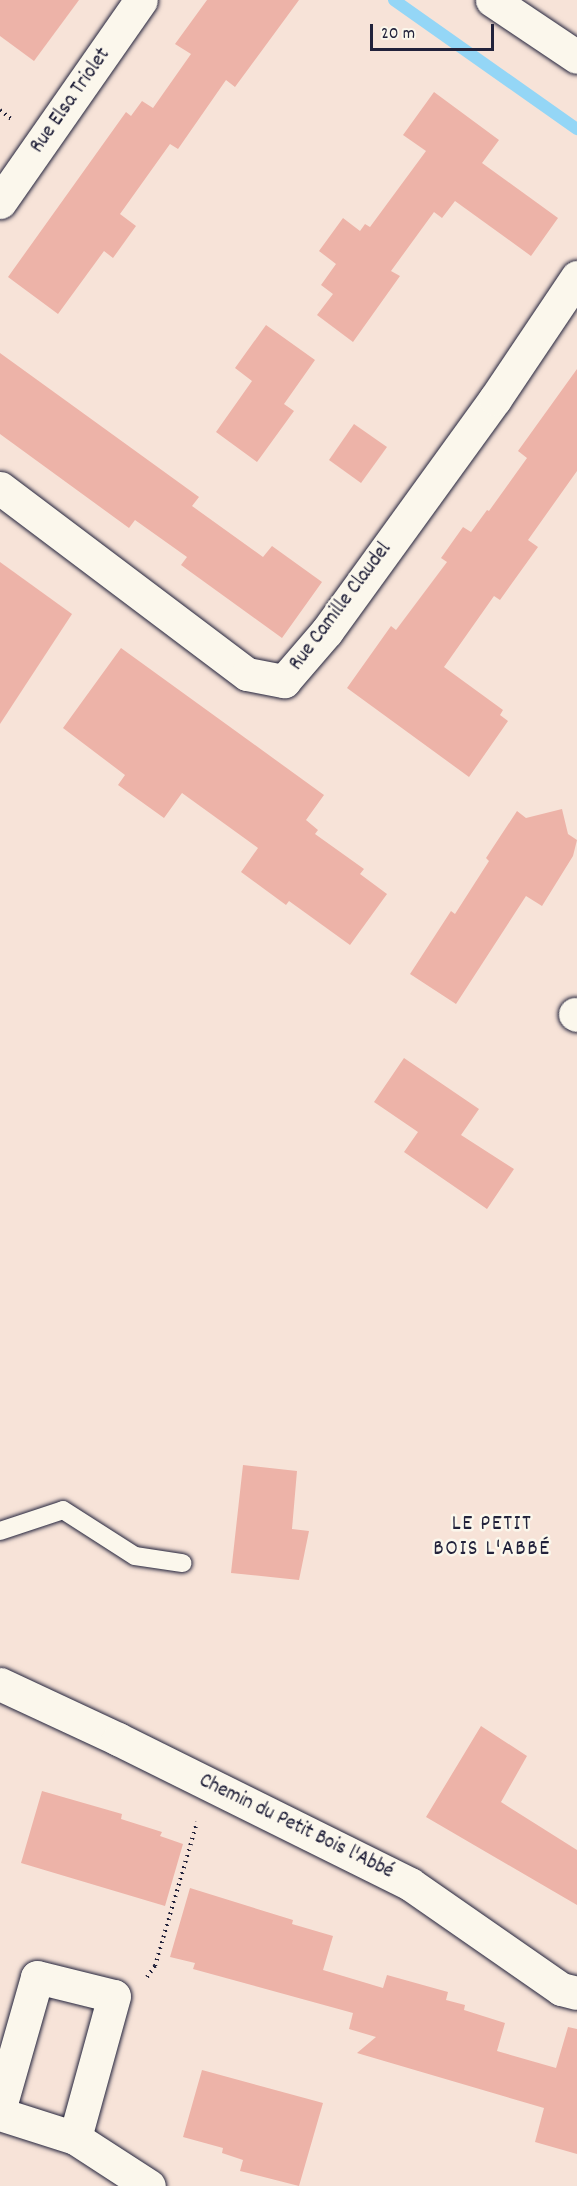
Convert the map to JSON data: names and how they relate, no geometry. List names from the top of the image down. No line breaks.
{"streets":{"street":["Rue Elsa Triolet","Rue Camille Claudel","Chemin du Petit Bois l'Abbé"]},"districts":["LE PETIT BOIS L'ABBÉ"],"scale_bar":"20 m"}
